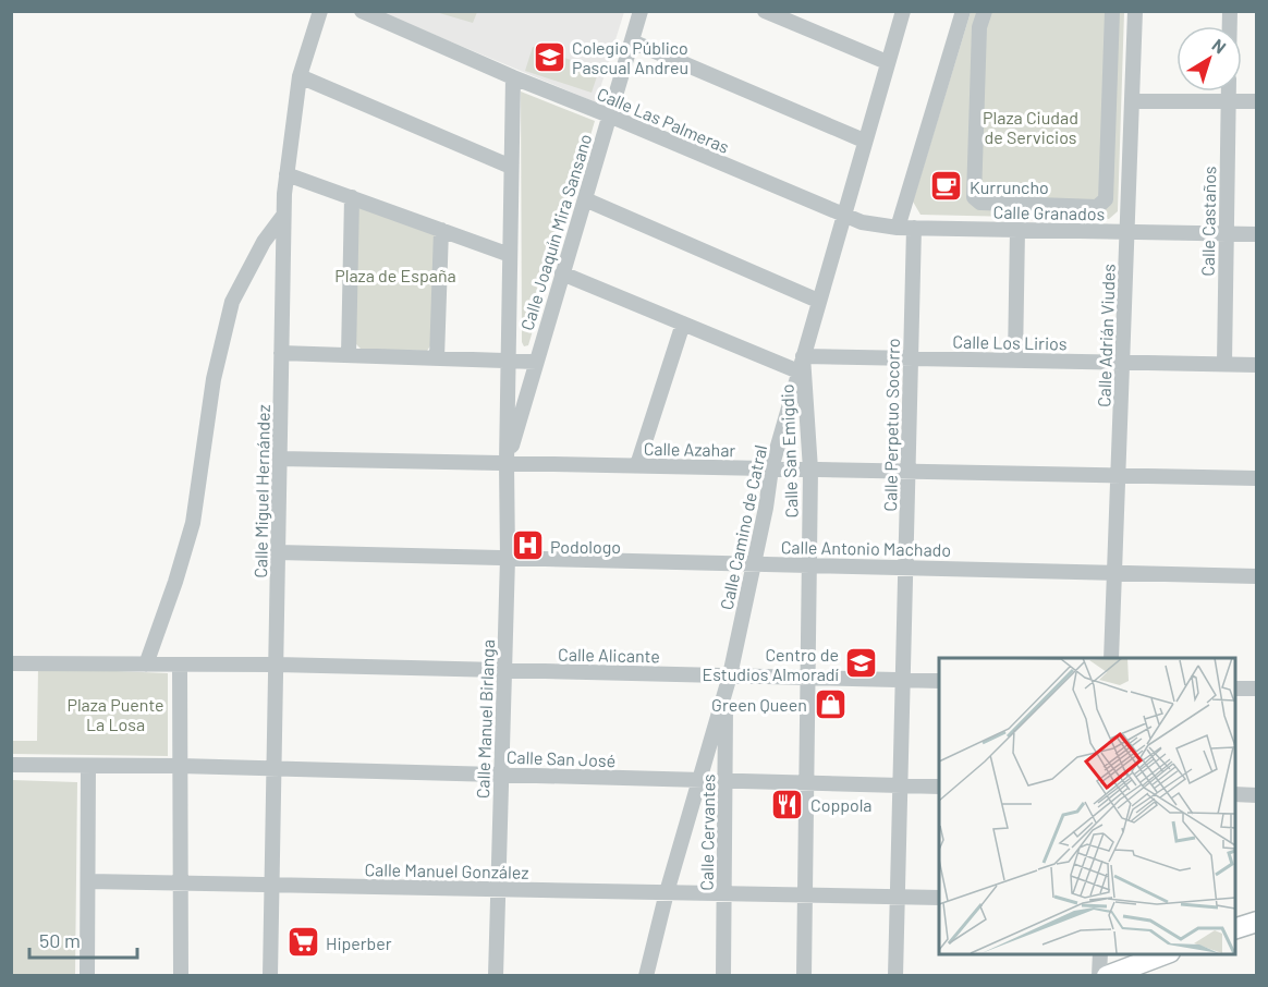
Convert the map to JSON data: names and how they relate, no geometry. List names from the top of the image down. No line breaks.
{"streets":{"street":["Calle Las Palmeras","Calle Granados","Calle Castaños","Calle Joaquín Mira Sansano","Calle Adrián Viudes","Calle Los Lirios","Calle Perpetuo Socorro","Calle Azahar","Calle San Emigdio","Calle Miguel Hernández","Calle Camino de Catral","Calle Antonio Machado","Calle Alicante","Calle Manuel Birlanga","Calle San José","Calle Cervantes","Calle Manuel González"]},"crossings":[["Calle Las Palmeras","Calle Granados"],["Calle Las Palmeras","Calle Joaquín Mira Sansano"],["Calle Las Palmeras","Calle Camino de Catral"],["Calle Las Palmeras","Calle Manuel Birlanga"],["Calle Granados","Calle Castaños"],["Calle Granados","Calle Adrián Viudes"],["Calle Granados","Calle Perpetuo Socorro"],["Calle Granados","Calle Camino de Catral"],["Calle Castaños","Calle Los Lirios"],["Calle Joaquín Mira Sansano","Calle Azahar"],["Calle Joaquín Mira Sansano","Calle Manuel Birlanga"],["Calle Adrián Viudes","Calle Los Lirios"],["Calle Adrián Viudes","Calle Azahar"],["Calle Adrián Viudes","Calle Antonio Machado"],["Calle Los Lirios","Calle Perpetuo Socorro"],["Calle Los Lirios","Calle San Emigdio"],["Calle Los Lirios","Calle Camino de Catral"],["Calle Perpetuo Socorro","Calle Azahar"],["Calle Perpetuo Socorro","Calle Antonio Machado"],["Calle Perpetuo Socorro","Calle Alicante"],["Calle Perpetuo Socorro","Calle San José"],["Calle Perpetuo Socorro","Calle Manuel González"],["Calle Azahar","Calle San Emigdio"],["Calle Azahar","Calle Miguel Hernández"],["Calle Azahar","Calle Camino de Catral"],["Calle Azahar","Calle Manuel Birlanga"],["Calle San Emigdio","Calle Camino de Catral"],["Calle San Emigdio","Calle Antonio Machado"],["Calle San Emigdio","Calle Alicante"],["Calle San Emigdio","Calle San José"],["Calle San Emigdio","Calle Manuel González"],["Calle Miguel Hernández","Calle Antonio Machado"],["Calle Miguel Hernández","Calle Alicante"],["Calle Miguel Hernández","Calle San José"],["Calle Miguel Hernández","Calle Manuel González"],["Calle Camino de Catral","Calle Antonio Machado"],["Calle Camino de Catral","Calle Alicante"],["Calle Camino de Catral","Calle San José"],["Calle Camino de Catral","Calle Cervantes"],["Calle Camino de Catral","Calle Manuel González"],["Calle Antonio Machado","Calle Manuel Birlanga"],["Calle Alicante","Calle Manuel Birlanga"],["Calle Alicante","Calle Cervantes"],["Calle Manuel Birlanga","Calle San José"],["Calle Manuel Birlanga","Calle Manuel González"],["Calle San José","Calle Cervantes"],["Calle Cervantes","Calle Manuel González"]],"parks":["Plaza Ciudad de Servicios","Plaza de España","Plaza Puente La Losa"],"places":{"school or university":["Colegio Público Pascual Andreu","Centro de Estudios Almoradí"],"cafe":["Kurruncho"],"hospital":["Podologo"],"shop":["Green Queen"],"restaurant":["Coppola"],"supermarket":["Hiperber"]},"scale_bar":"50 m","north":"top right"}
